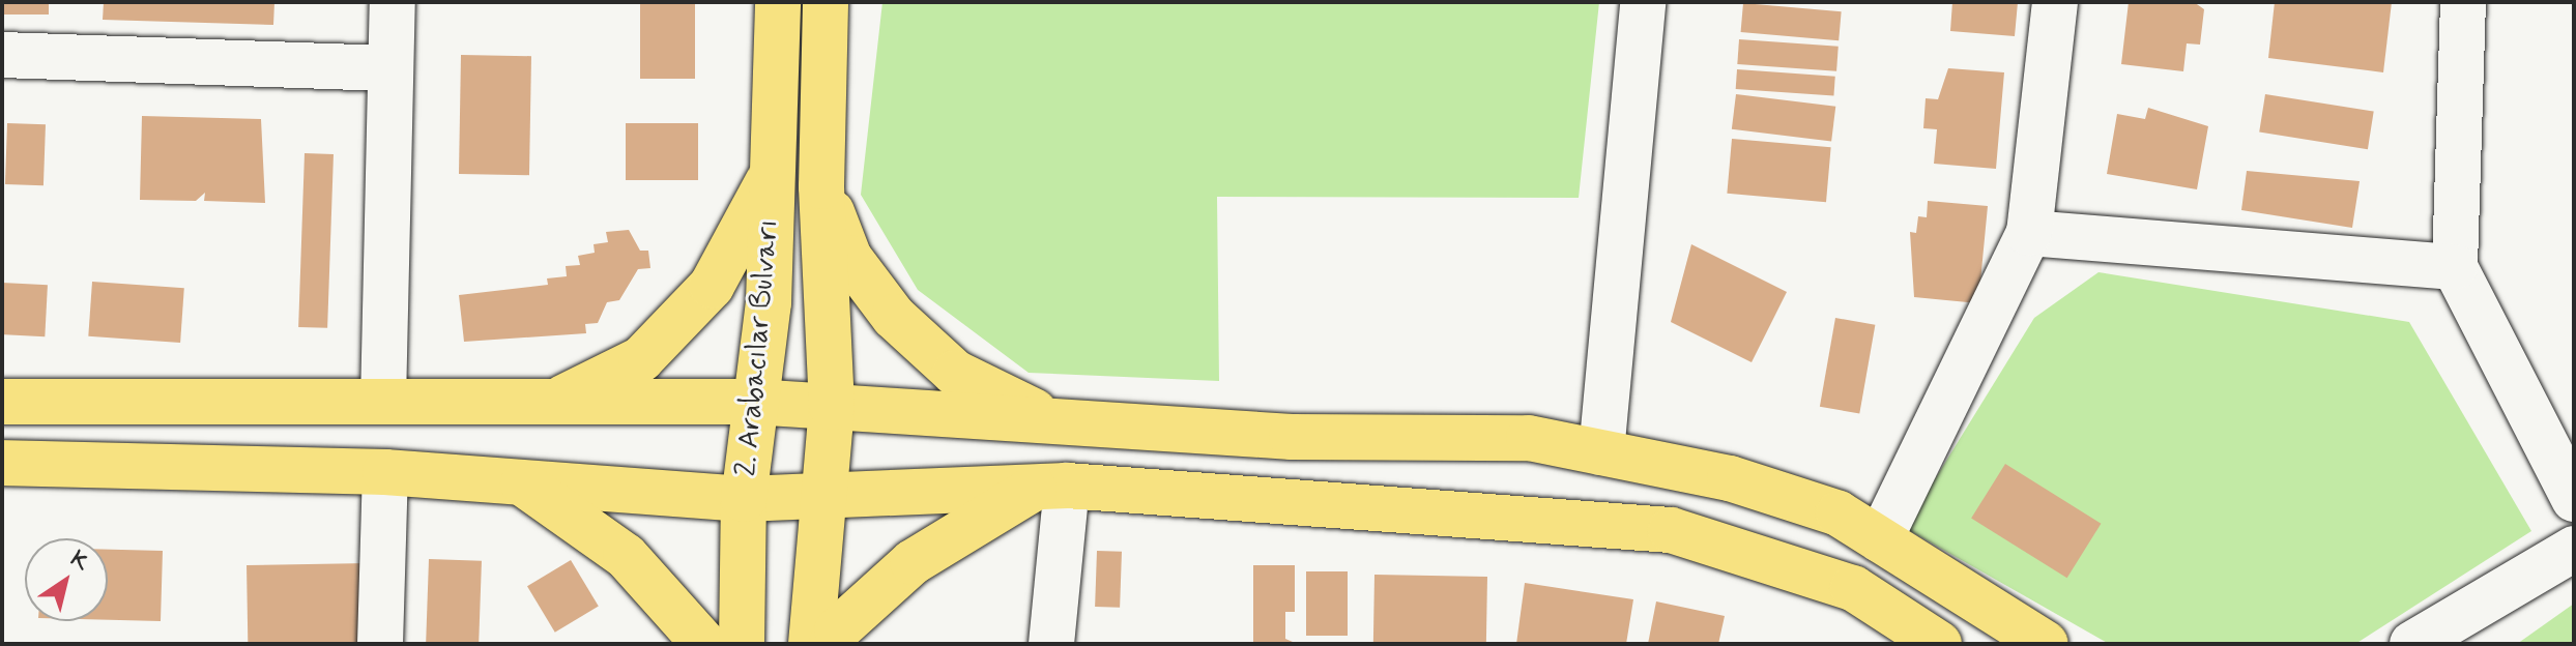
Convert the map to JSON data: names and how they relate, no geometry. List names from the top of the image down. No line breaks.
{"streets":{"main road":["2. Arabacılar Bulvarı"]},"north":"top right"}
